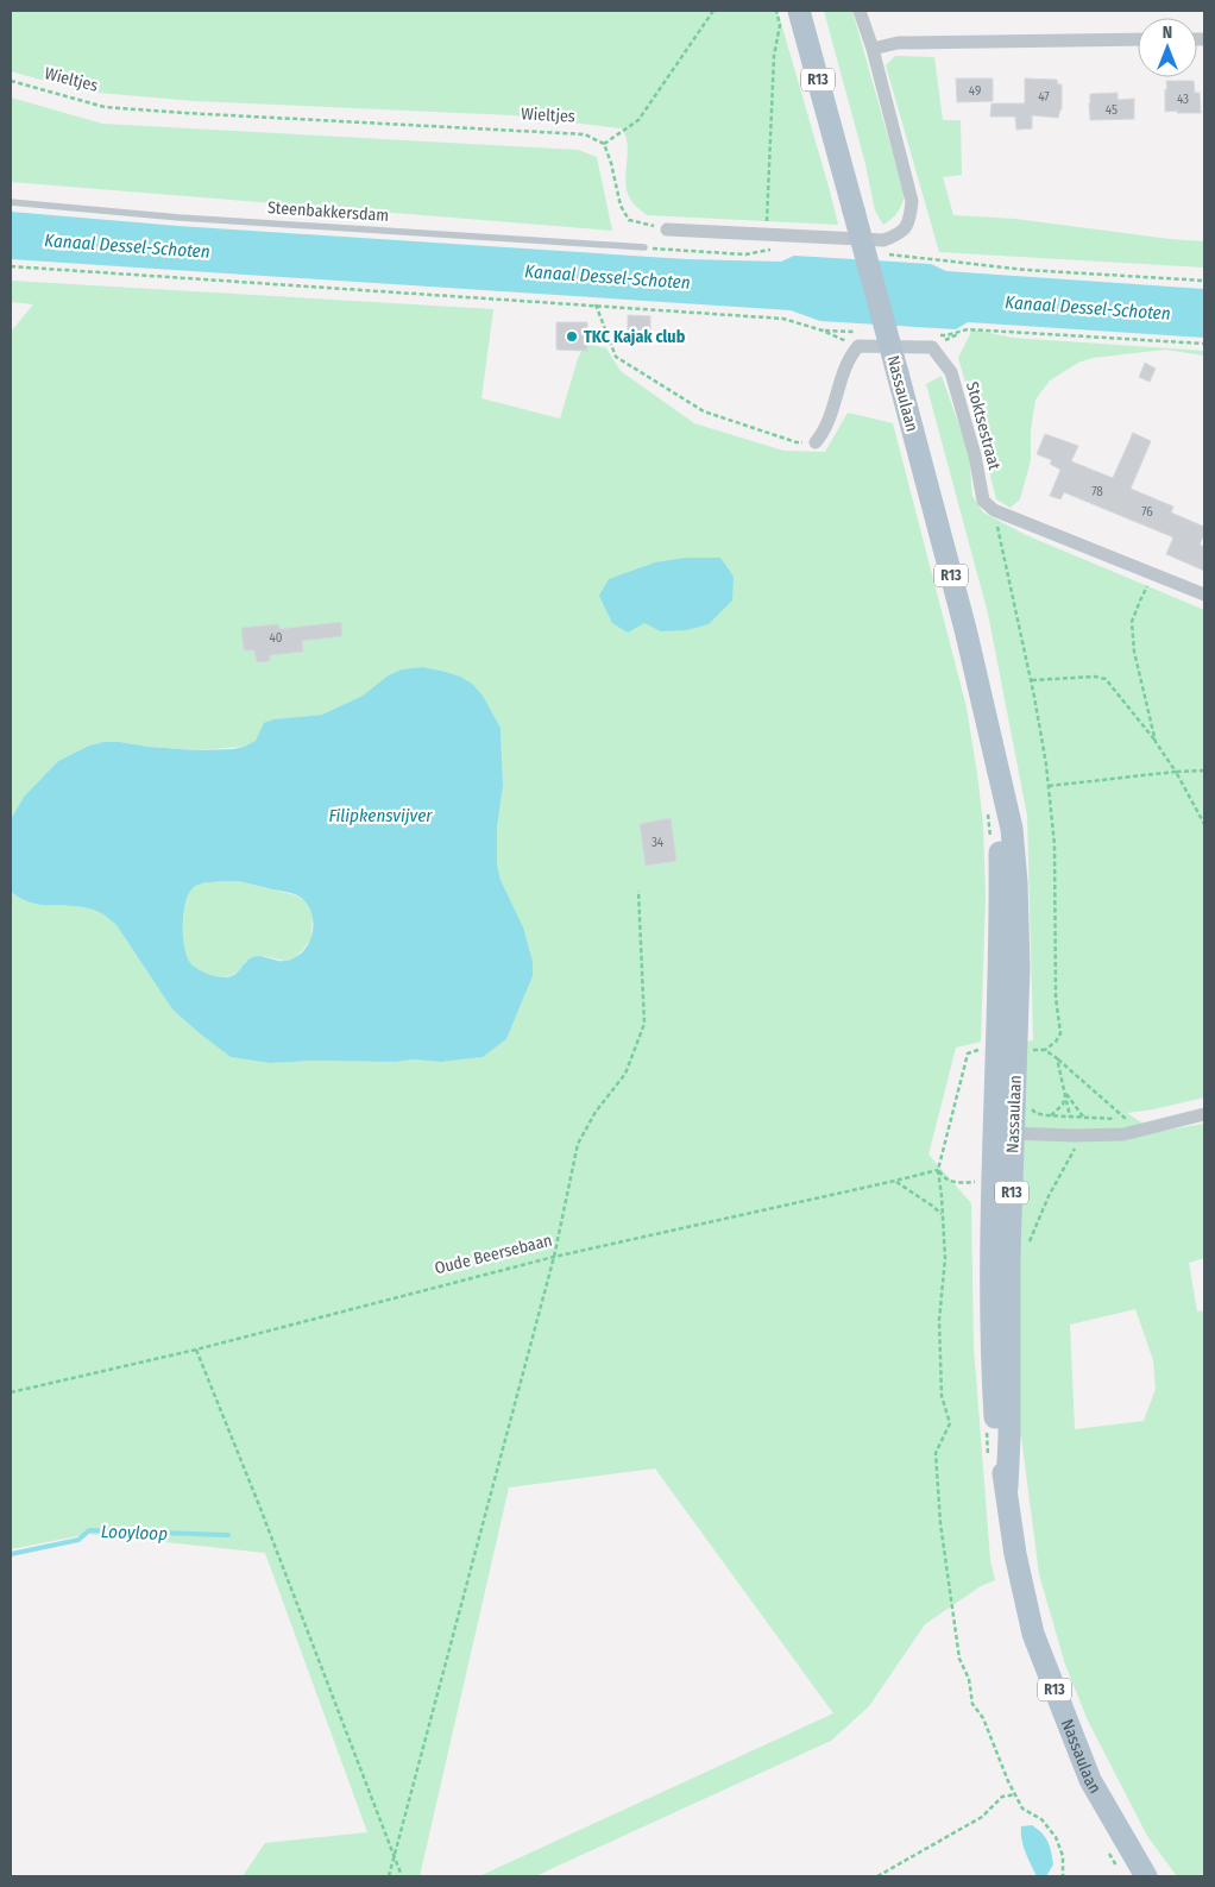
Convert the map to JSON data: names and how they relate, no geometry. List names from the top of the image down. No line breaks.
{"streets":{"main road":["R13","Nassaulaan"],"street":["Stoktsestraat"],"lane":["Steenbakkersdam"],"path":["Wieltjes","Oude Beersebaan"]},"water":["Kanaal Dessel-Schoten","Filipkensvijver","Looyloop"],"places":["TKC Kajak club"],"house_numbers":["49","47","43","45","78","76","40","34"],"north":"top"}
